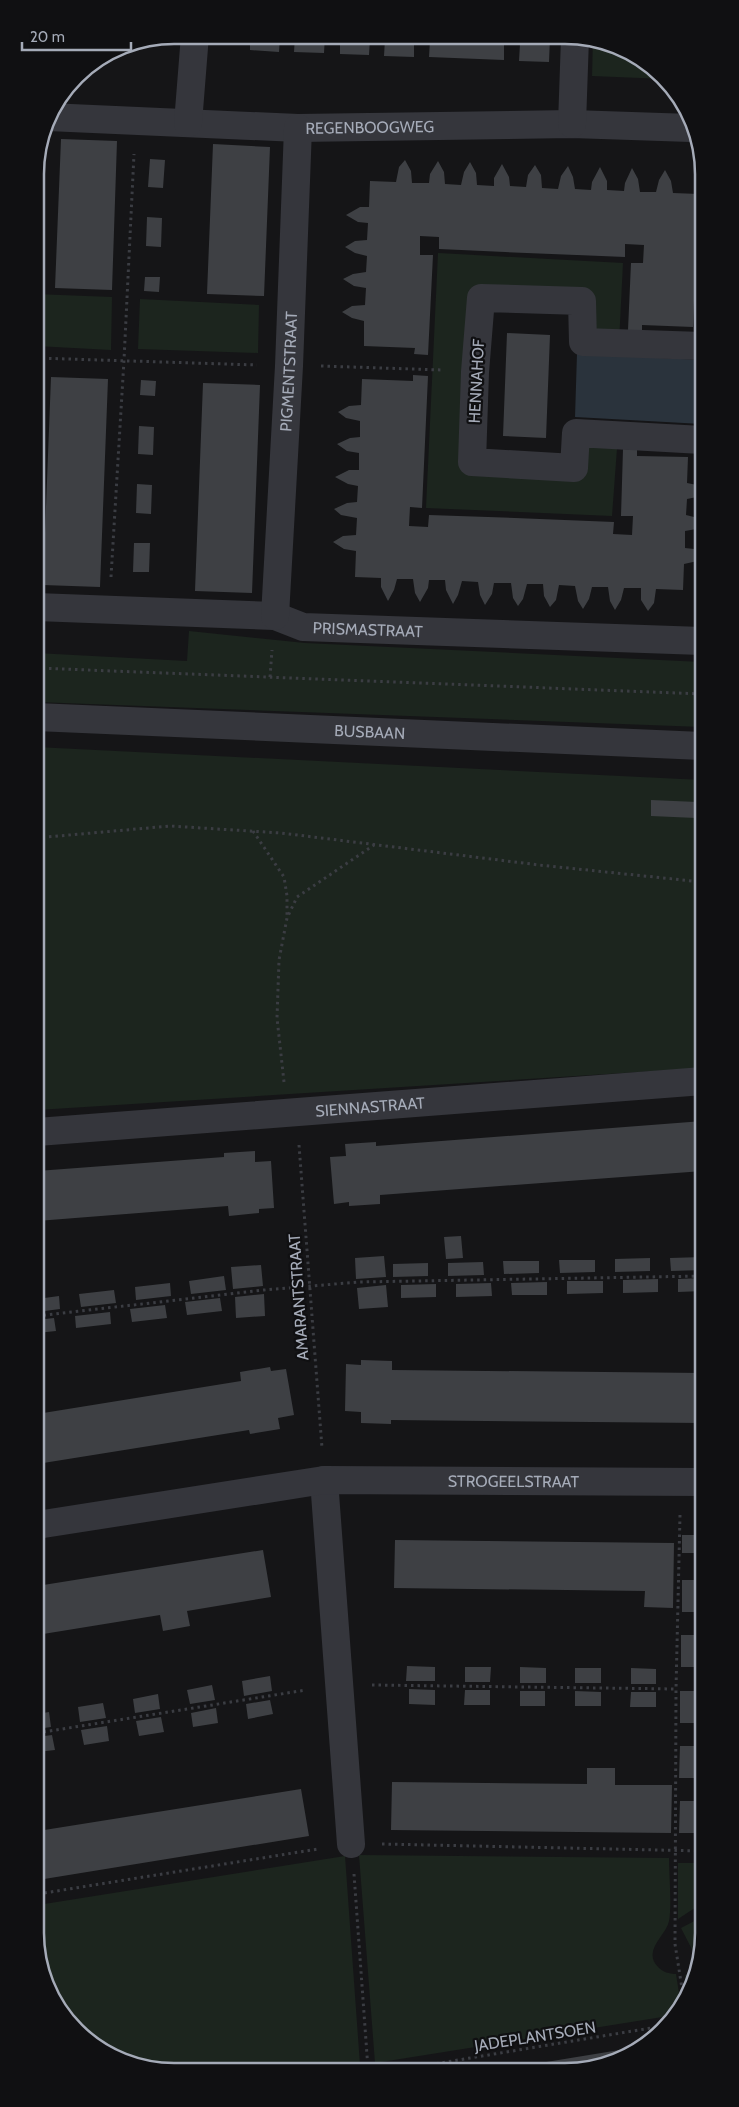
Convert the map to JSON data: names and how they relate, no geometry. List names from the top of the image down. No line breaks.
{"streets":{"street":["REGENBOOGWEG","PIGMENTSTRAAT","HENNAHOF","PRISMASTRAAT","BUSBAAN","SIENNASTRAAT","STROGEELSTRAAT"],"path":["AMARANTSTRAAT","JADEPLANTSOEN"]},"crossings":[["REGENBOOGWEG","PIGMENTSTRAAT"],["PIGMENTSTRAAT","PRISMASTRAAT"],["SIENNASTRAAT","AMARANTSTRAAT"],["AMARANTSTRAAT","STROGEELSTRAAT"]],"scale_bar":"20 m"}
